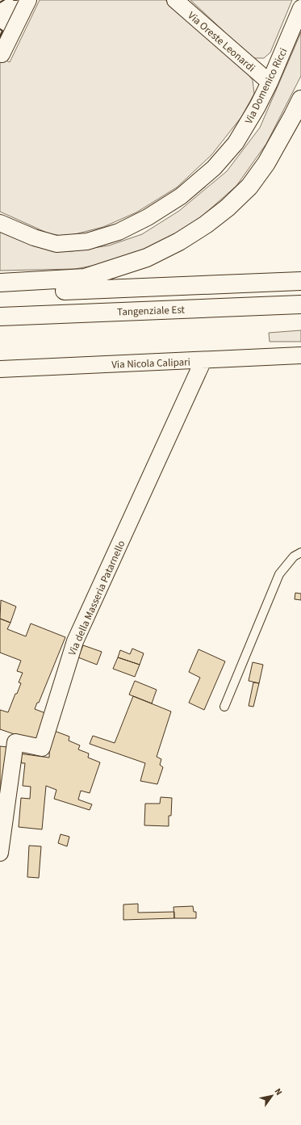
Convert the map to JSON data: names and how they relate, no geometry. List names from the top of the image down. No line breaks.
{"streets":{"highway":["Tangenziale Est"],"street":["Via Oreste Leonardi","Via Domenico Ricci","Via Nicola Calipari","Via della Masseria Patarnello"]},"crossings":[["Via Oreste Leonardi","Via Domenico Ricci"],["Via Nicola Calipari","Via della Masseria Patarnello"]],"north":"top right"}
